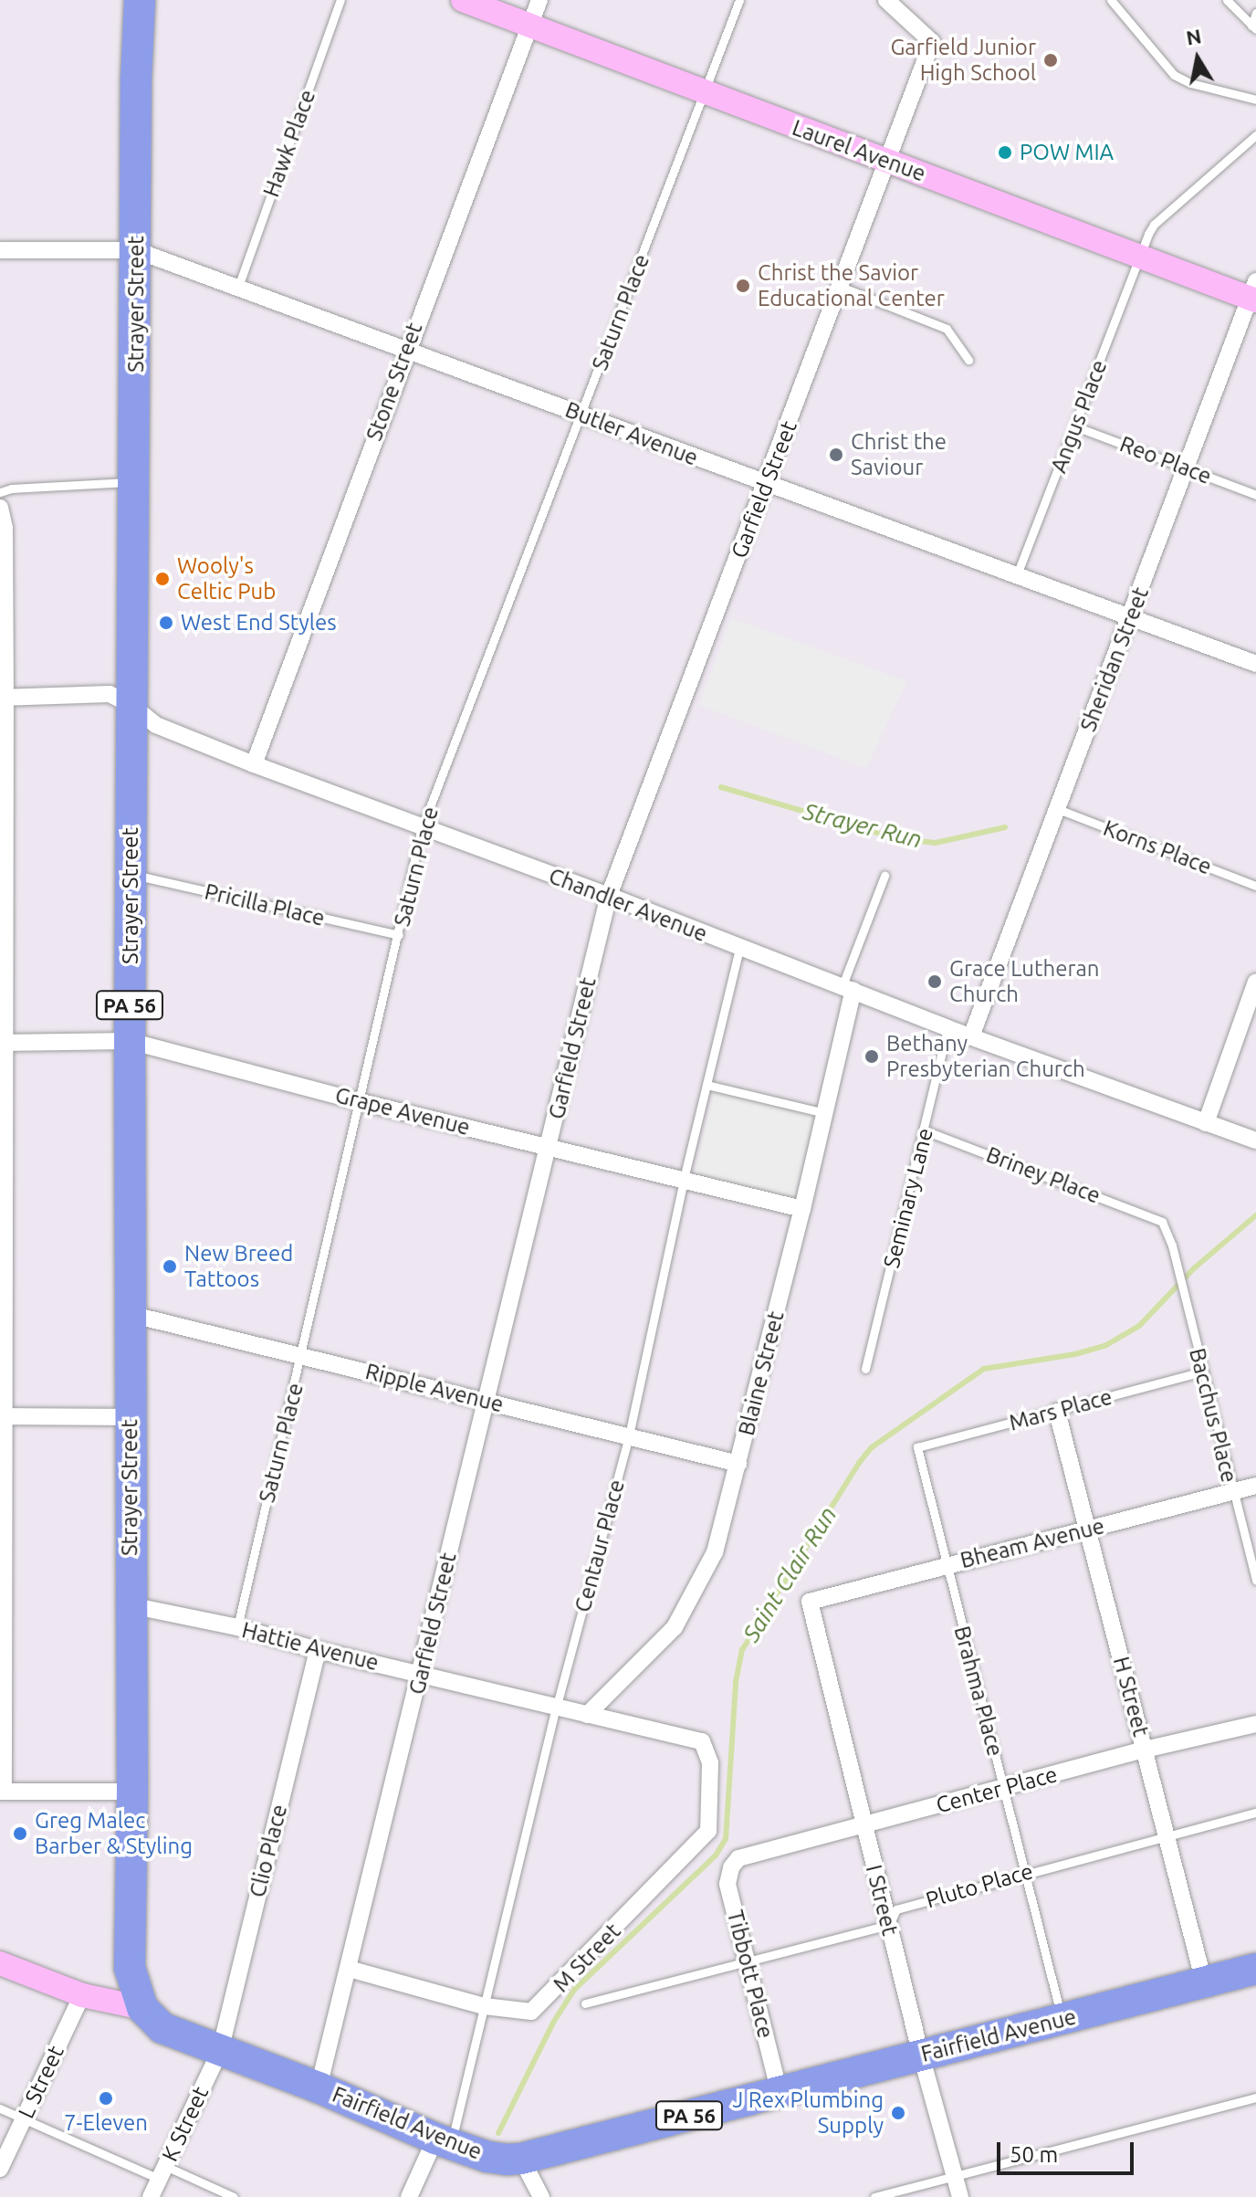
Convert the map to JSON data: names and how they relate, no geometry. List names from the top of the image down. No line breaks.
{"streets":{"highway":["Strayer Street","PA 56","Fairfield Avenue"],"street":["Laurel Avenue","Stone Street","Butler Avenue","Garfield Street","Sheridan Street","Chandler Avenue","Grape Avenue","Blaine Street","Ripple Avenue","Bheam Avenue","Hattie Avenue","H Street","Center Place","Clio Place","I Street","M Street","Tibbott Place","L Street","K Street"],"lane":["Hawk Place","Saturn Place","Angus Place","Reo Place","Korns Place","Pricilla Place","Briney Place","Seminary Lane","Mars Place","Bacchus Place","Centaur Place","Brahma Place","Pluto Place"]},"crossings":[["Hawk Place","Butler Avenue"],["Laurel Avenue","Saturn Place"],["Laurel Avenue","Stone Street"],["Laurel Avenue","Angus Place"],["Laurel Avenue","Garfield Street"],["Laurel Avenue","Sheridan Street"],["Strayer Street","Butler Avenue"],["Strayer Street","Pricilla Place"],["Strayer Street","Chandler Avenue"],["Strayer Street","Grape Avenue"],["Strayer Street","Ripple Avenue"],["Strayer Street","Hattie Avenue"],["Strayer Street","Fairfield Avenue"],["Saturn Place","Butler Avenue"],["Saturn Place","Pricilla Place"],["Saturn Place","Chandler Avenue"],["Saturn Place","Grape Avenue"],["Saturn Place","Ripple Avenue"],["Saturn Place","Hattie Avenue"],["Stone Street","Butler Avenue"],["Stone Street","Chandler Avenue"],["Angus Place","Butler Avenue"],["Angus Place","Reo Place"],["Butler Avenue","Garfield Street"],["Butler Avenue","Sheridan Street"],["Reo Place","Sheridan Street"],["Garfield Street","Chandler Avenue"],["Garfield Street","Grape Avenue"],["Garfield Street","Ripple Avenue"],["Garfield Street","Hattie Avenue"],["Garfield Street","M Street"],["Garfield Street","Fairfield Avenue"],["Sheridan Street","Korns Place"],["Sheridan Street","Chandler Avenue"],["Chandler Avenue","Seminary Lane"],["Chandler Avenue","Blaine Street"],["Chandler Avenue","Centaur Place"],["Grape Avenue","Blaine Street"],["Grape Avenue","Centaur Place"],["Briney Place","Seminary Lane"],["Briney Place","Bacchus Place"],["Blaine Street","Ripple Avenue"],["Blaine Street","Hattie Avenue"],["Ripple Avenue","Centaur Place"],["Mars Place","Bacchus Place"],["Mars Place","Brahma Place"],["Mars Place","H Street"],["Bacchus Place","Bheam Avenue"],["Bheam Avenue","Brahma Place"],["Bheam Avenue","H Street"],["Bheam Avenue","I Street"],["Centaur Place","Hattie Avenue"],["Centaur Place","M Street"],["Centaur Place","Fairfield Avenue"],["Hattie Avenue","Clio Place"],["Hattie Avenue","M Street"],["Brahma Place","Center Place"],["Brahma Place","Pluto Place"],["Brahma Place","Fairfield Avenue"],["H Street","Center Place"],["H Street","Pluto Place"],["H Street","Fairfield Avenue"],["Center Place","I Street"],["Center Place","Tibbott Place"],["Clio Place","Fairfield Avenue"],["Clio Place","K Street"],["Pluto Place","I Street"],["Pluto Place","Tibbott Place"],["I Street","Fairfield Avenue"],["Tibbott Place","Fairfield Avenue"],["Fairfield Avenue","L Street"],["Fairfield Avenue","K Street"]],"water":["Strayer Run","Saint Clair Run"],"places":["Garfield Junior High School","POW MIA","Christ the Savior Educational Center","Christ the Saviour","Wooly's Celtic Pub","West End Styles","Grace Lutheran Church","Bethany Presbyterian Church","New Breed Tattoos","Greg Malec Barber & Styling","7-Eleven","J Rex Plumbing Supply"],"scale_bar":"50 m","north":"top"}
